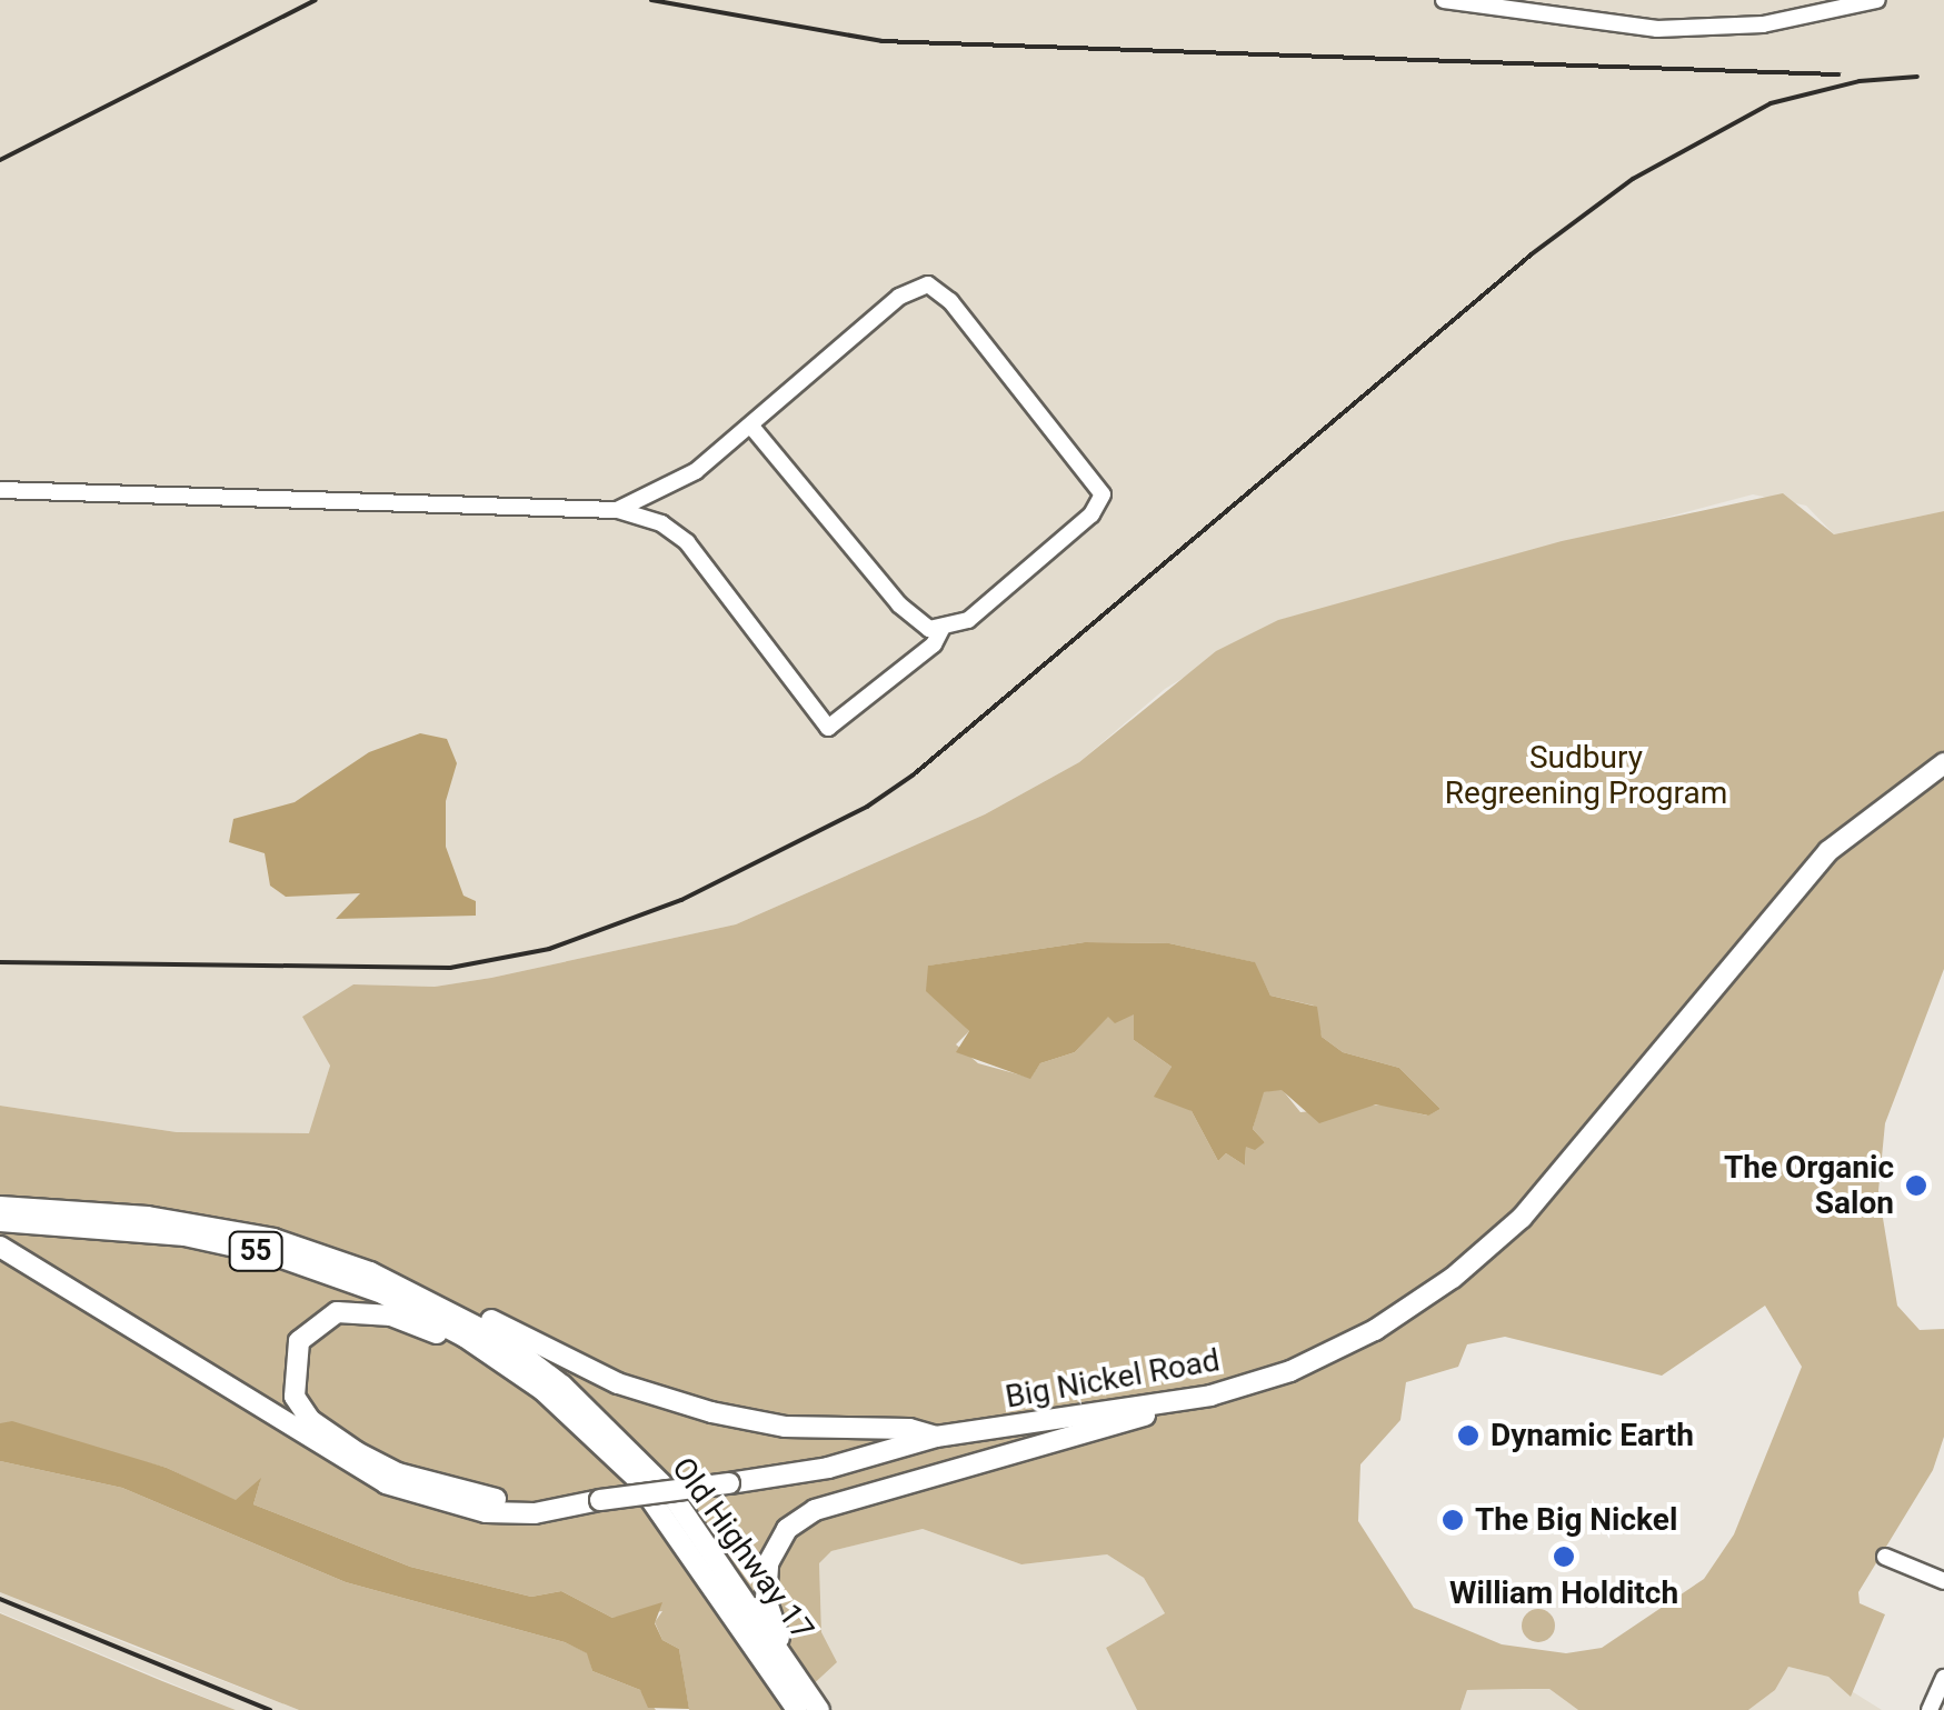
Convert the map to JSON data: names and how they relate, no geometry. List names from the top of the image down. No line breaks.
{"streets":{"main road":["55","Big Nickel Road","Old Highway 17"]},"parks":["Sudbury Regreening Program"],"places":["The Organic Salon","Dynamic Earth","The Big Nickel","William Holditch"]}
